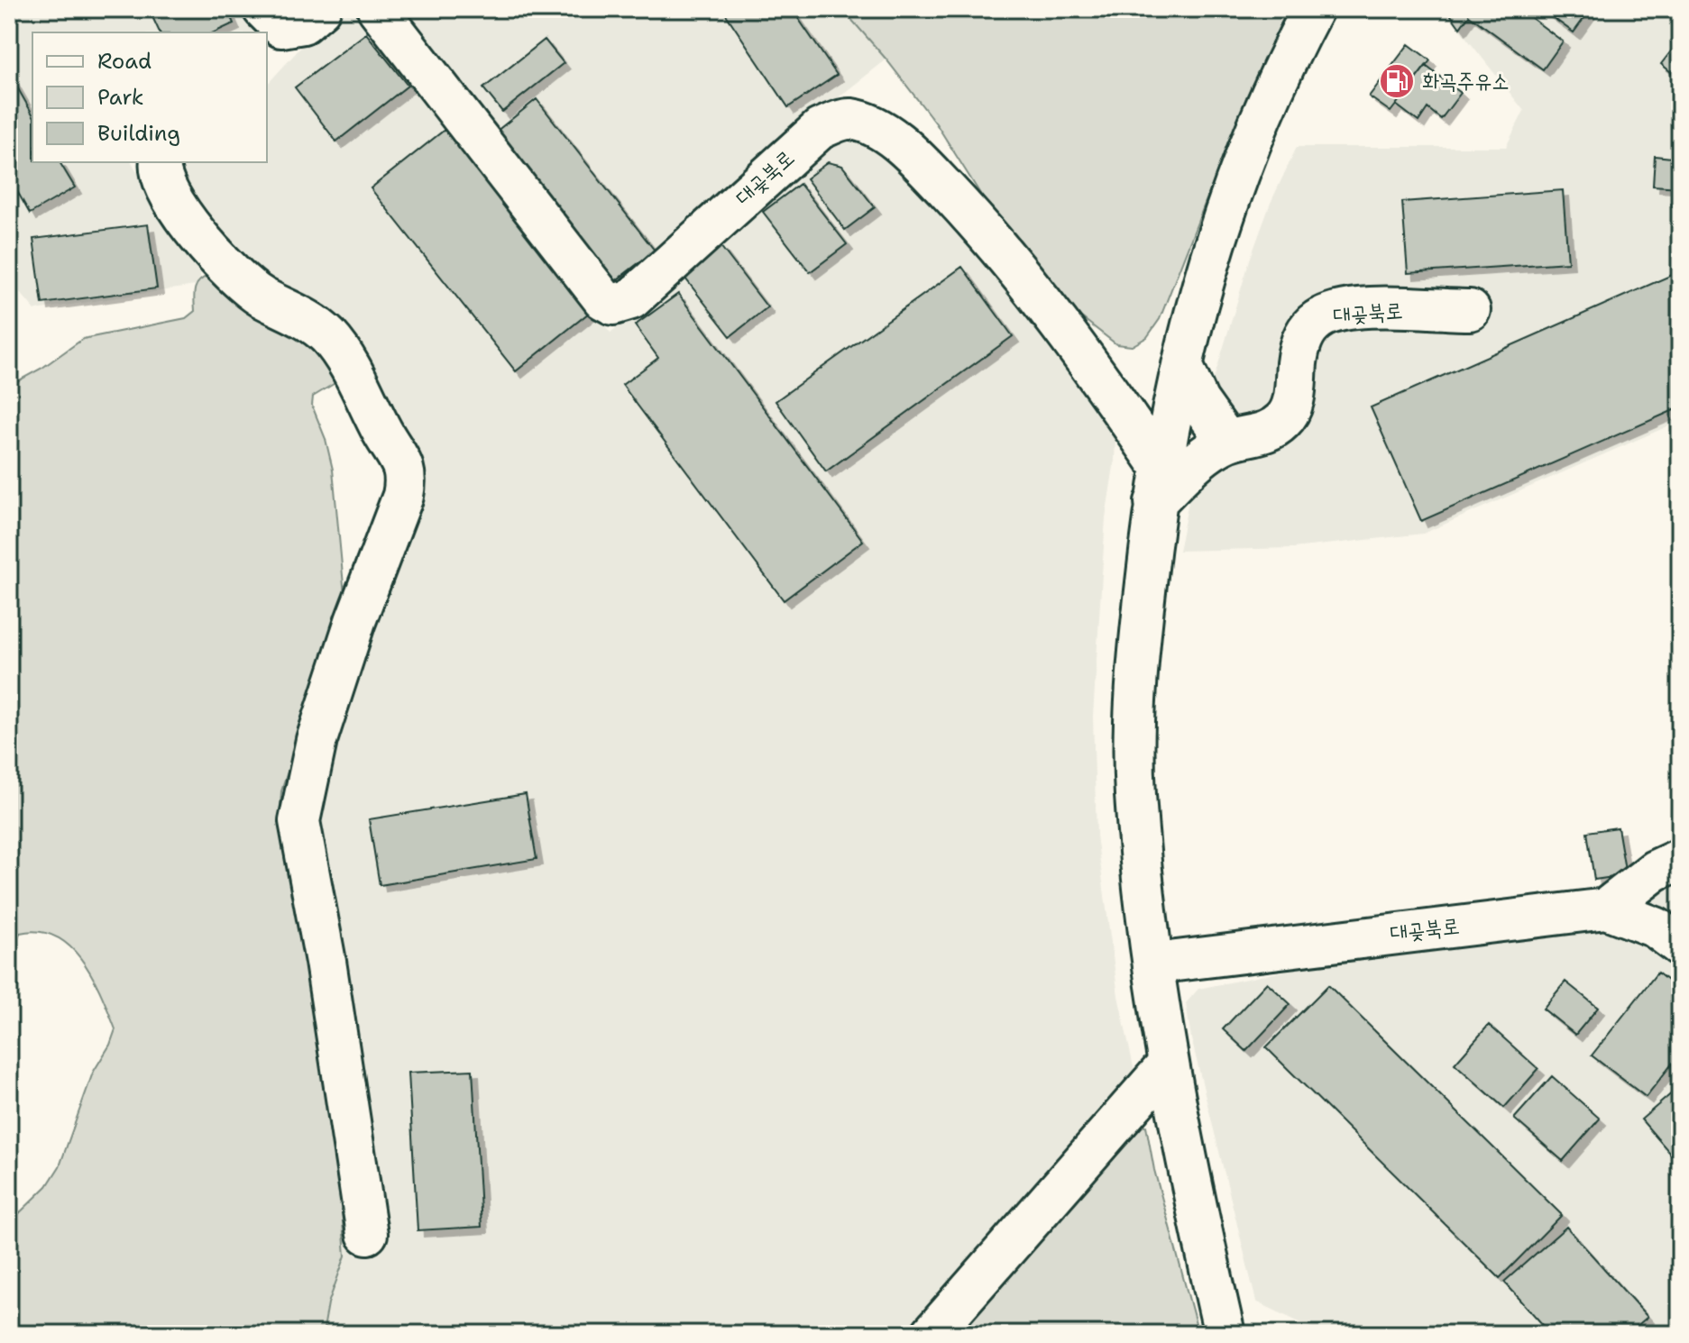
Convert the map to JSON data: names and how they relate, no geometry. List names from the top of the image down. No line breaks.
{"streets":{"street":["대곶북로"]},"places":{"fuel station":["화곡주유소"]},"legend":["Road","Park","Building"]}
